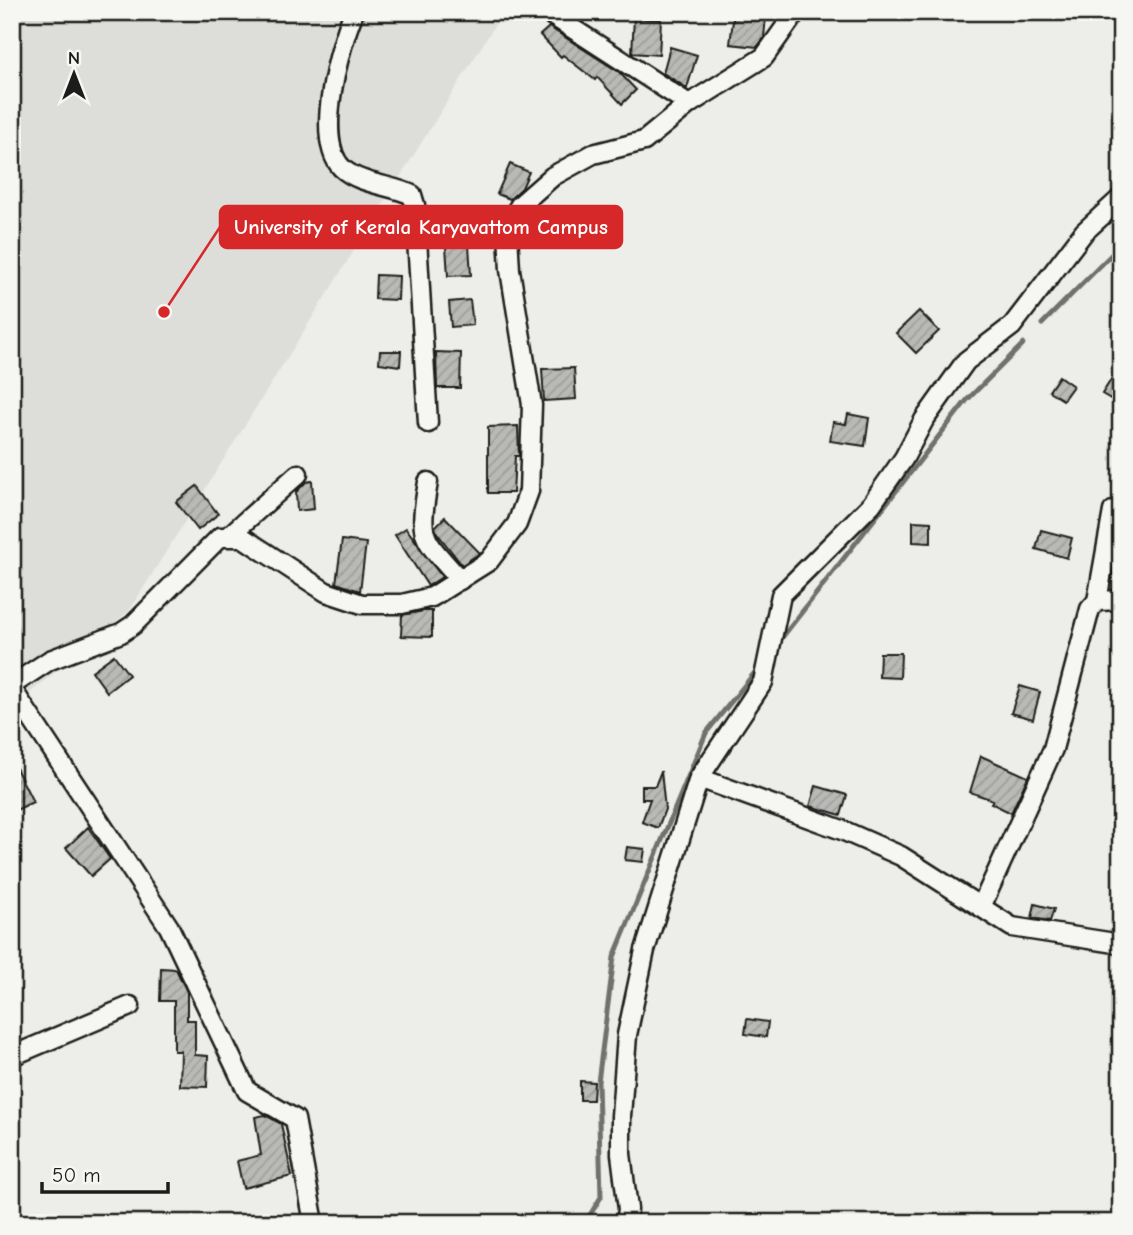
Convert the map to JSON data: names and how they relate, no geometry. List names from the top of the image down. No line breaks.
{"places":["University of Kerala Karyavattom Campus"],"scale_bar":"50 m","north":"top"}
